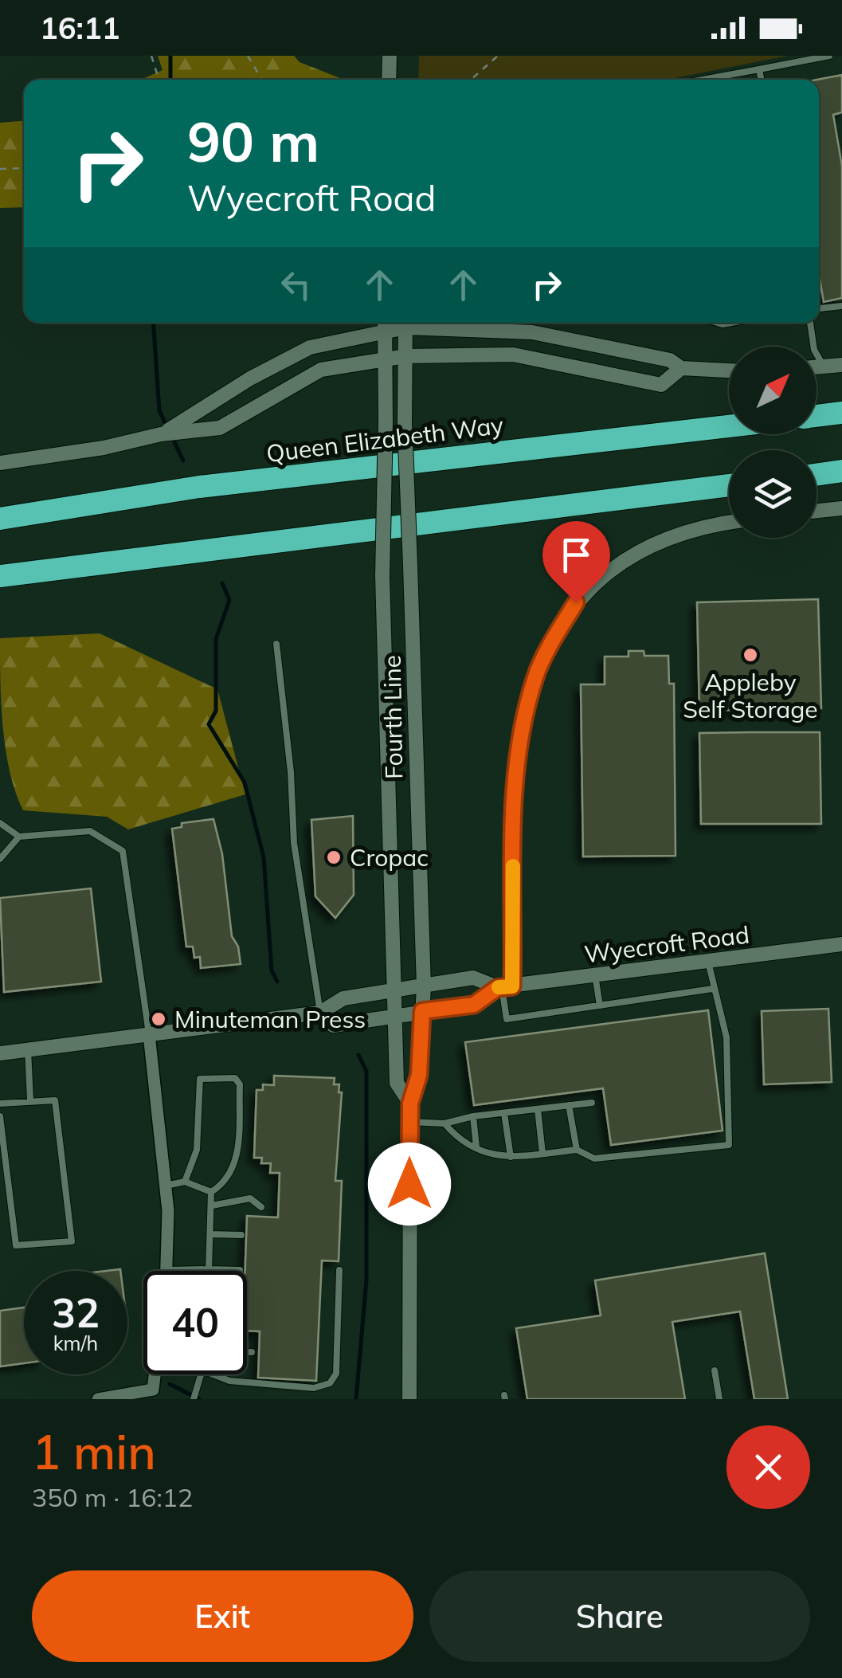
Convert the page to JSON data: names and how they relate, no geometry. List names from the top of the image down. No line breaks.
{"streets":{"highway":["Queen Elizabeth Way"],"street":["Fourth Line","Wyecroft Road"]},"crossings":[["Fourth Line","Wyecroft Road"]],"places":["Appleby Self Storage","Cropac","Minuteman Press"],"north":"top right","page":{"status":"16:11","turn":["90 m","Wyecroft Road"],"speed":"32 km/h","limit":"40","heading":["1 min","350 m · 16:12"],"buttons":["Exit","Share"]}}
